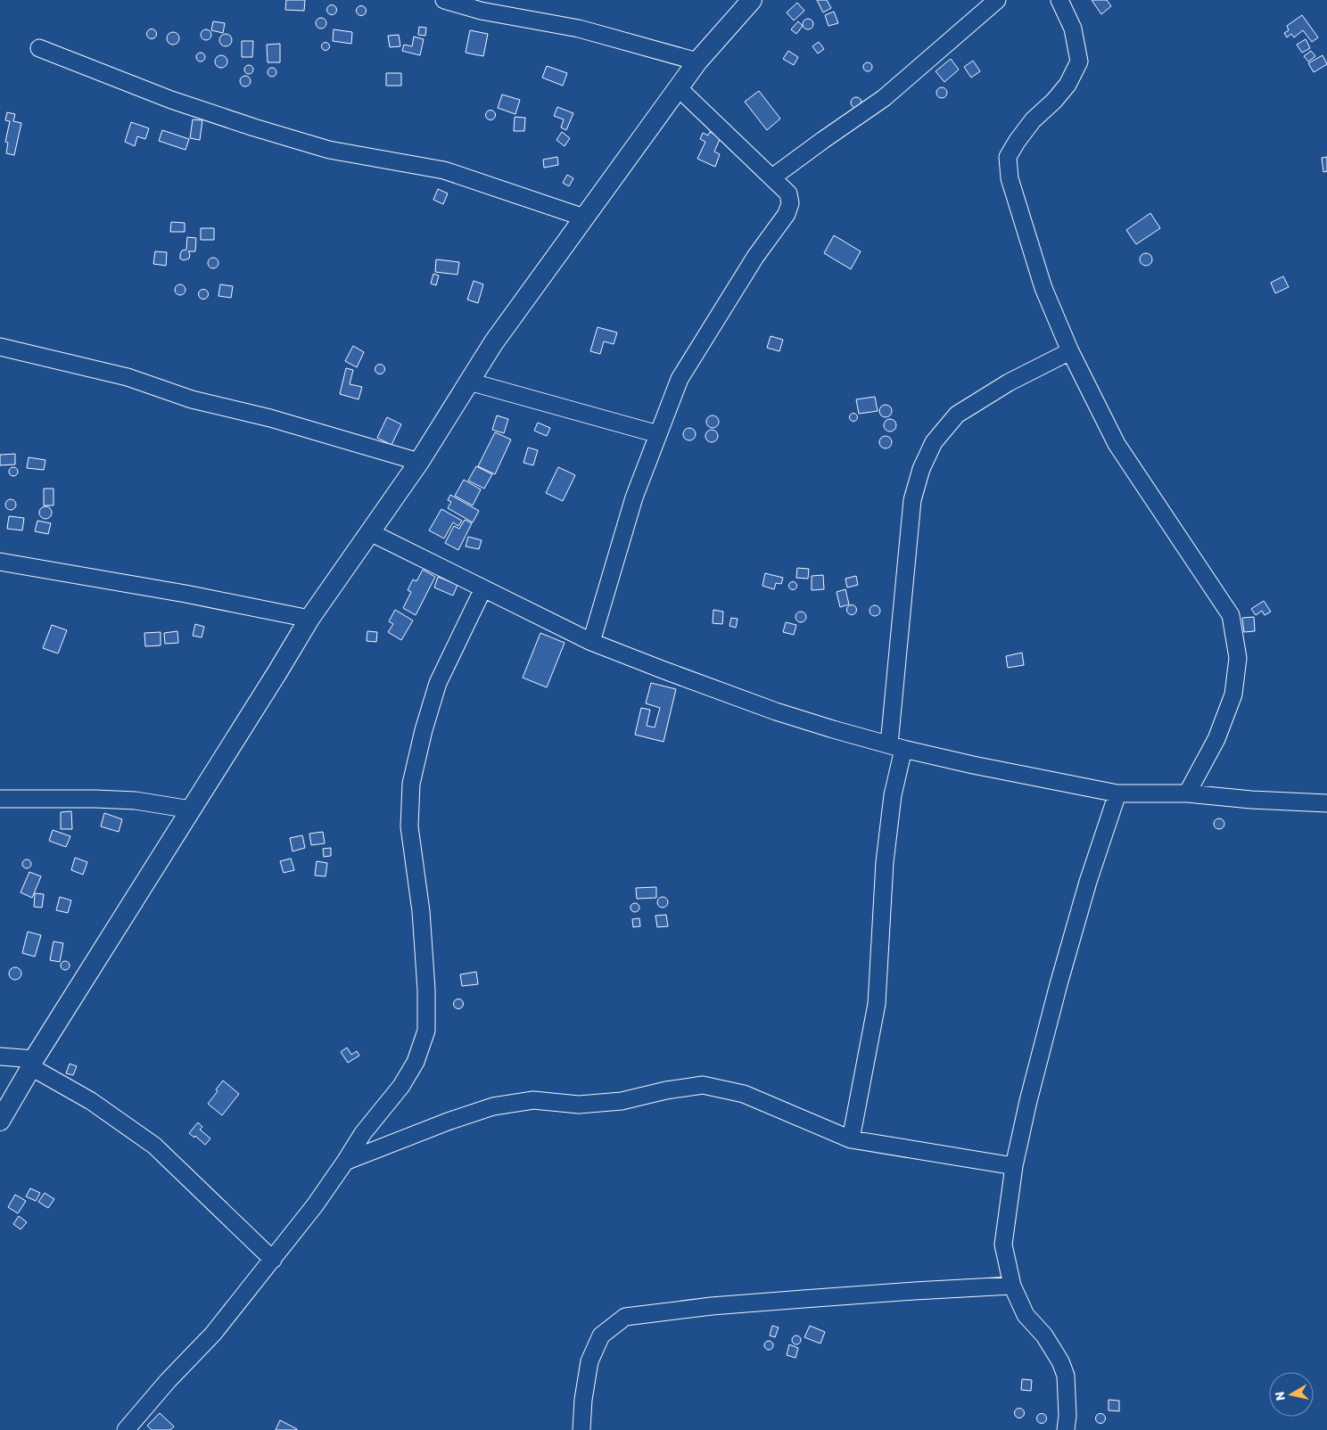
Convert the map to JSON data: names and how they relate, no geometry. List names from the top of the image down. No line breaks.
{"north":"left"}
